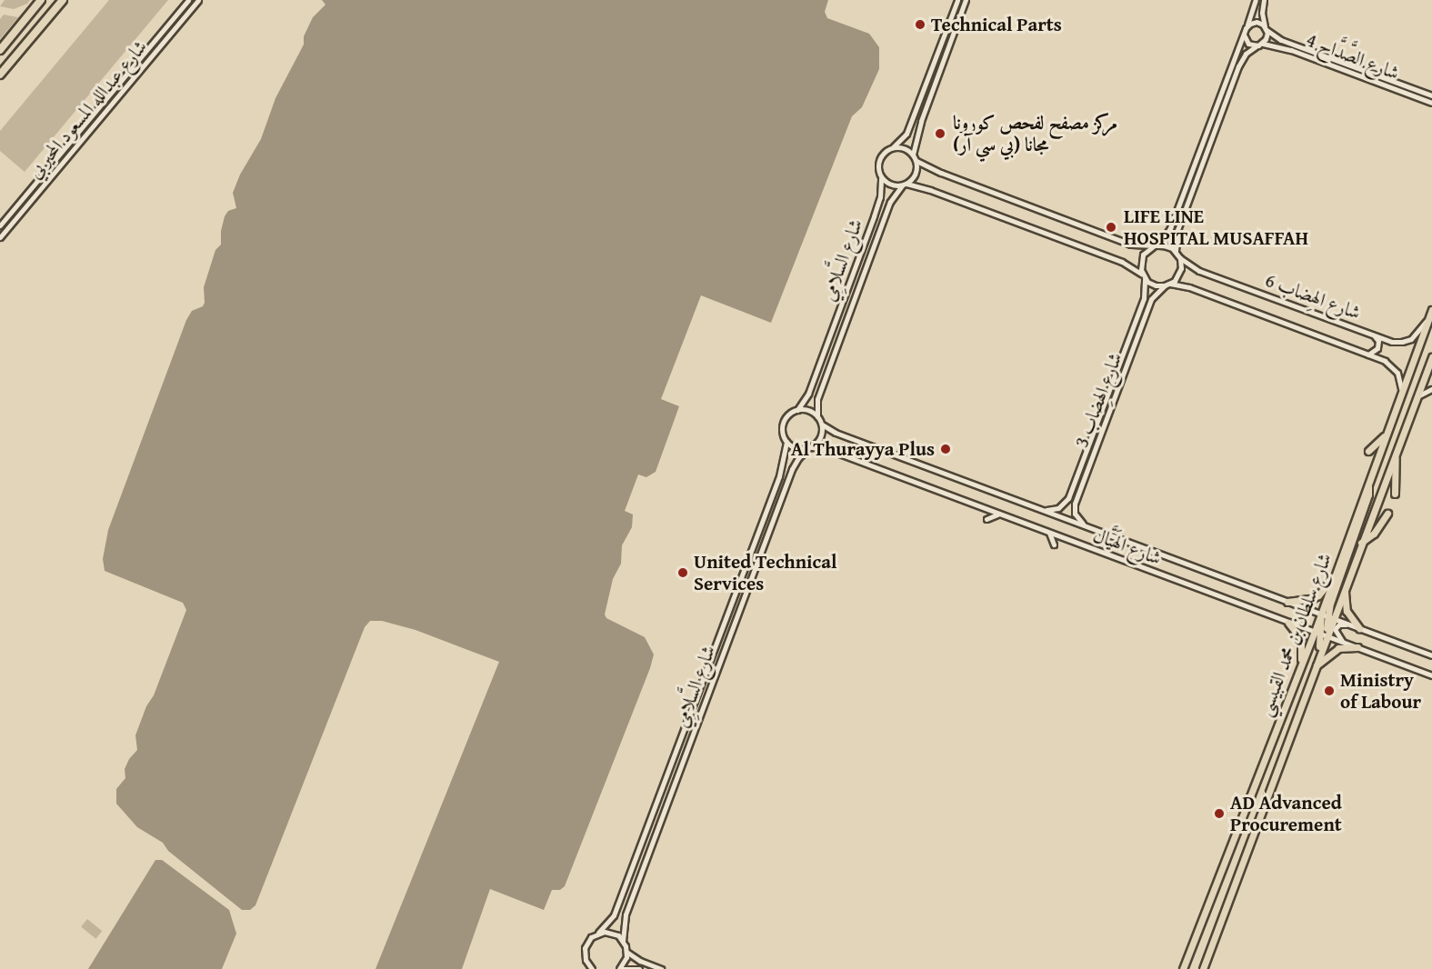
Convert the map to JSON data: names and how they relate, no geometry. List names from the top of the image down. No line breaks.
{"streets":{"main road":["شارع سلطان بن محمد القبيسي"],"street":["شارع الصَّدَّاح 4","شارع عبدالله المسعود المحيربي","شارع السَّلامِي","شارع الهِضاب 6","شارع الهِضاب 3","شارع الهَيَّال"]},"crossings":[["شارع السَّلامِي","شارع الهَيَّال"],["شارع الهِضاب 6","شارع الهِضاب 3"],["شارع الهِضاب 6","شارع سلطان بن محمد القبيسي"],["شارع الهِضاب 3","شارع الهَيَّال"],["شارع الهَيَّال","شارع سلطان بن محمد القبيسي"]],"places":["Technical Parts","مركز مصفح لفحص كورونا (بي سي آر) مجانا","LIFE LINE HOSPITAL MUSAFFAH","Al Thurayya Plus","United Technical Services","Ministry of Labour","AD Advanced Procurement"]}
